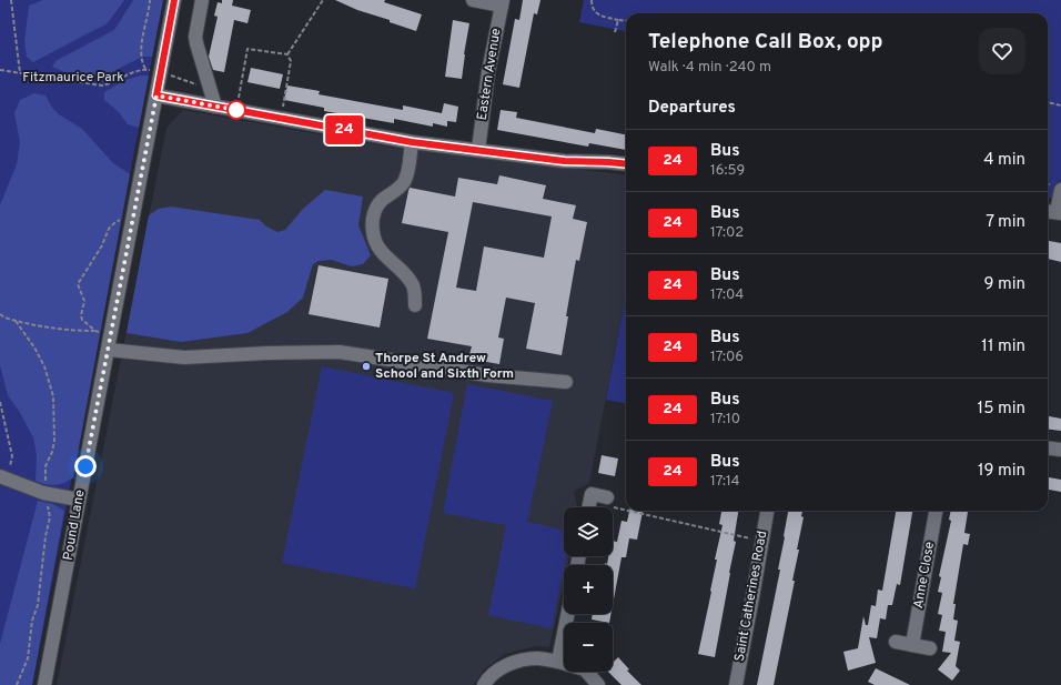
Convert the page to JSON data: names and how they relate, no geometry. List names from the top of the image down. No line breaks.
{"streets":{"street":["Eastern Avenue","Pound Lane","Anne Close","Saint Catherines Road"]},"parks":["Fitzmaurice Park"],"places":["Thorpe St Andrew School and Sixth Form"],"lines":["bus line 24"],"page":{"on_map":"24","heading":[["Telephone Call Box, opp","Walk · 4 min · 240 m"],"Departures"],"list":[{"mark":"24","name":"Bus","note":"16:59","value":"4 min"},{"mark":"24","name":"Bus","note":"17:02","value":"7 min"},{"mark":"24","name":"Bus","note":"17:04","value":"9 min"},{"mark":"24","name":"Bus","note":"17:06","value":"11 min"},{"mark":"24","name":"Bus","note":"17:10","value":"15 min"},{"mark":"24","name":"Bus","note":"17:14","value":"19 min"}],"map_buttons":["+","−"]}}
